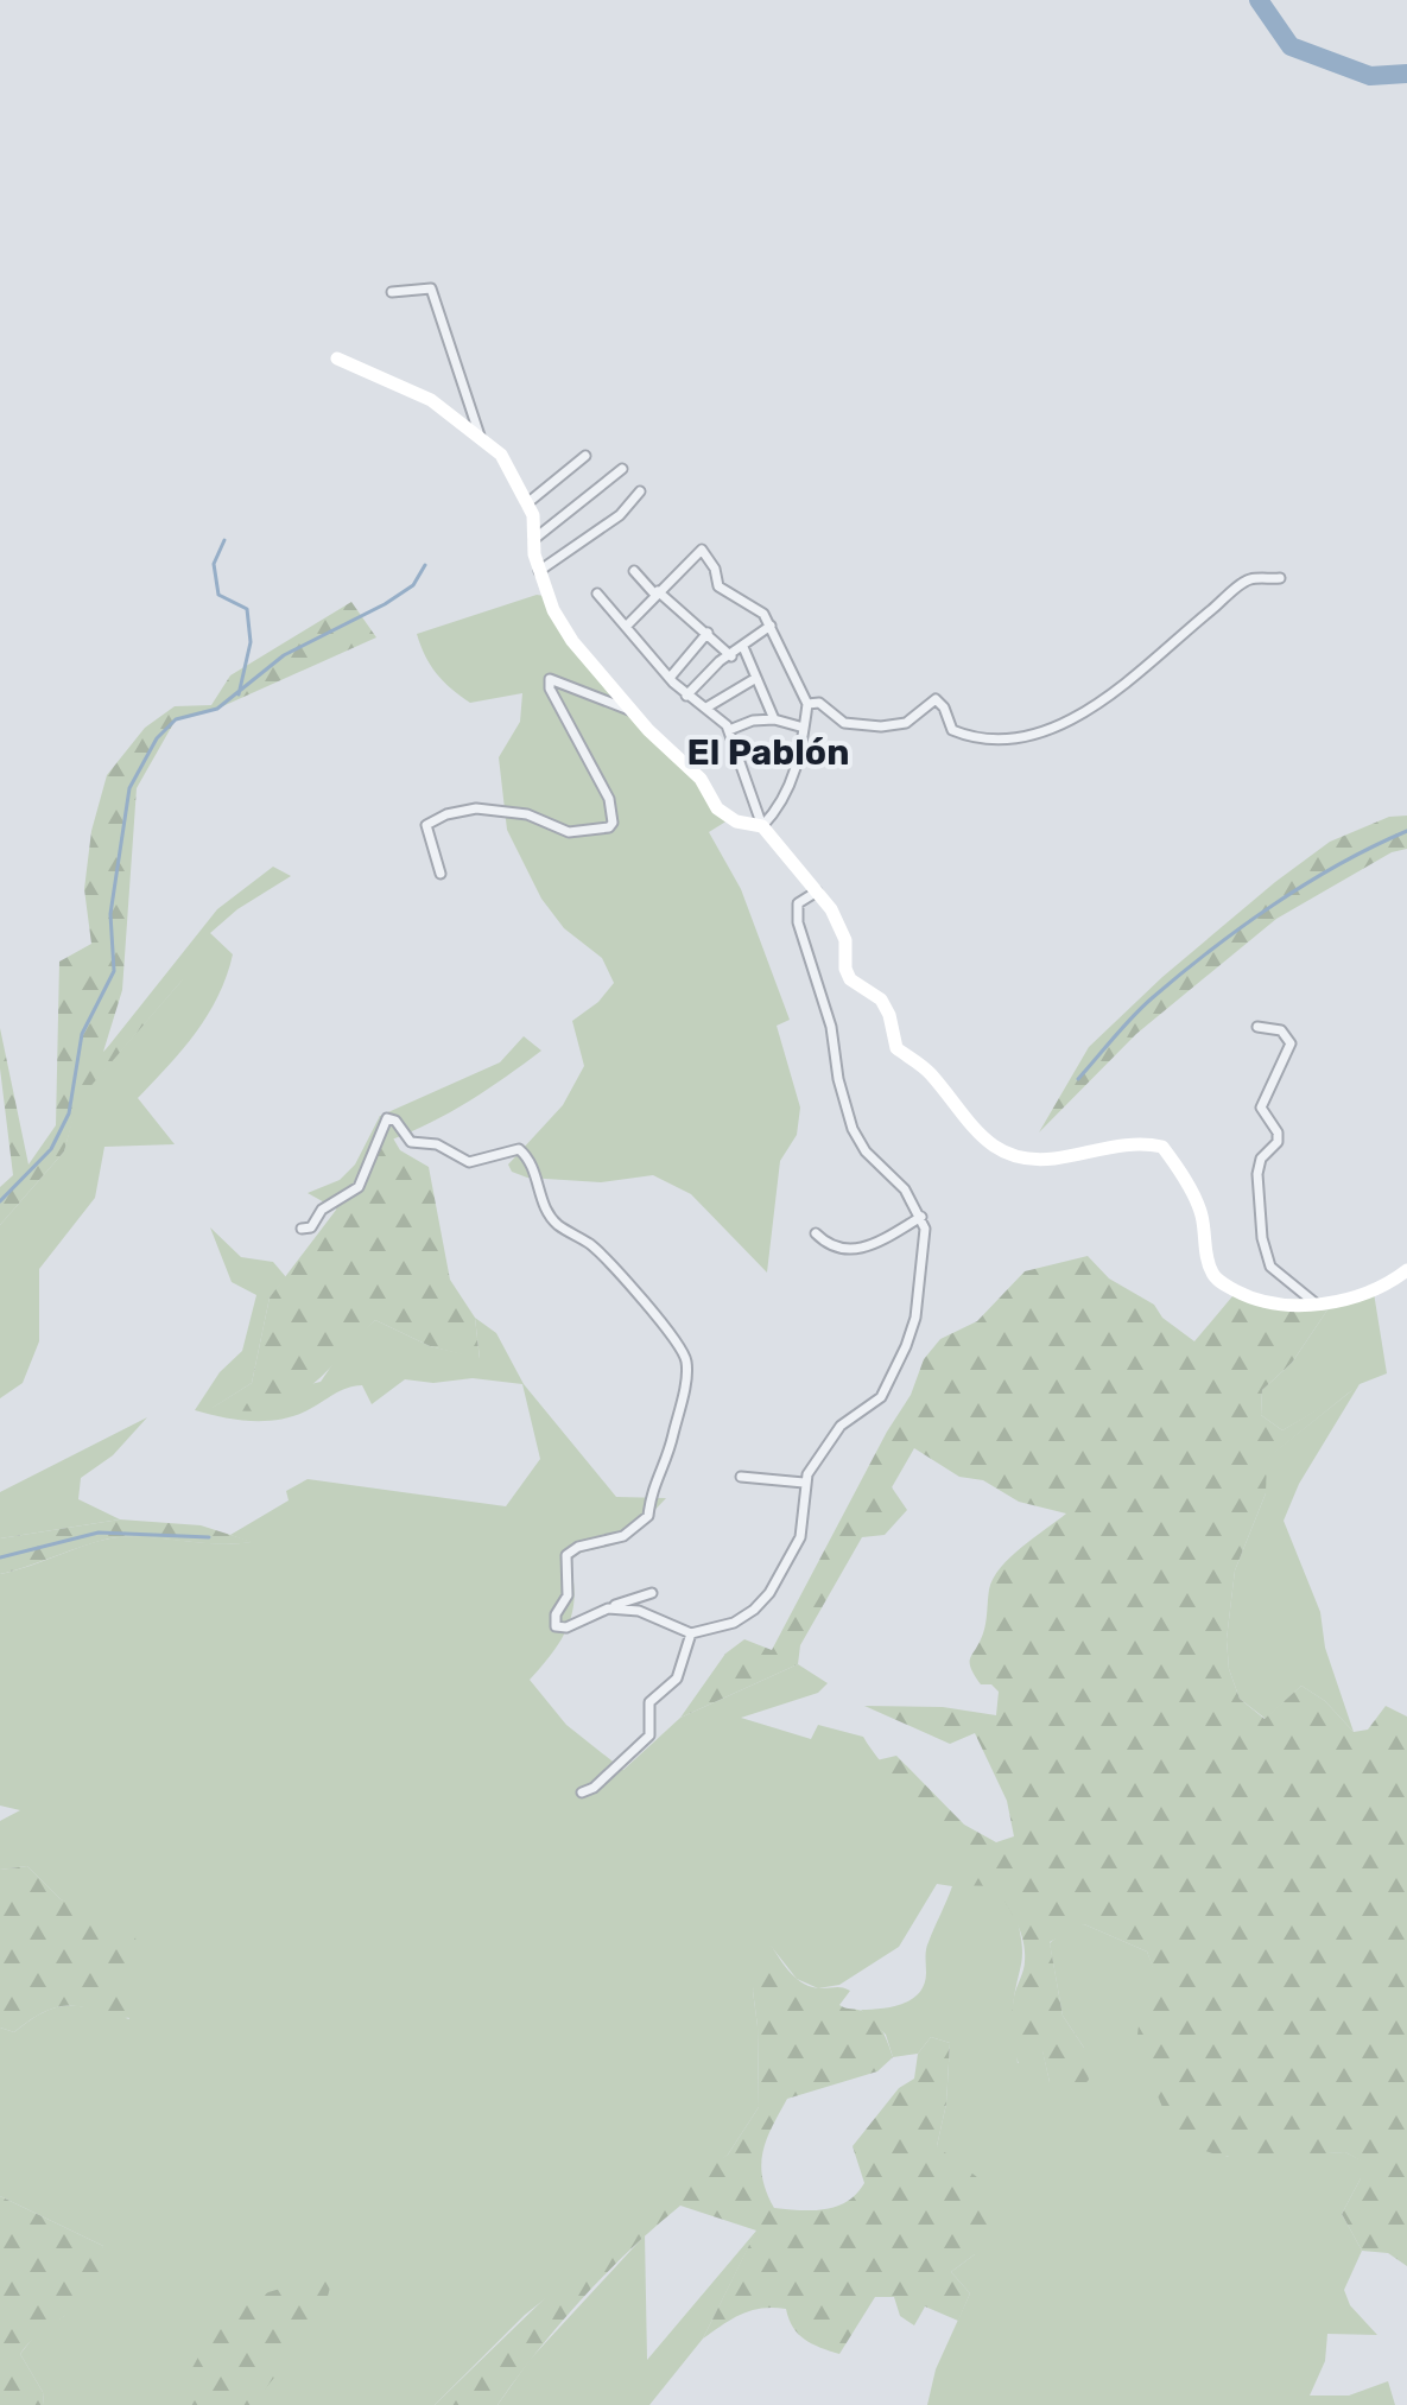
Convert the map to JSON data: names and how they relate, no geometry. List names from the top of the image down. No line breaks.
{"districts":["El Pablón"]}
